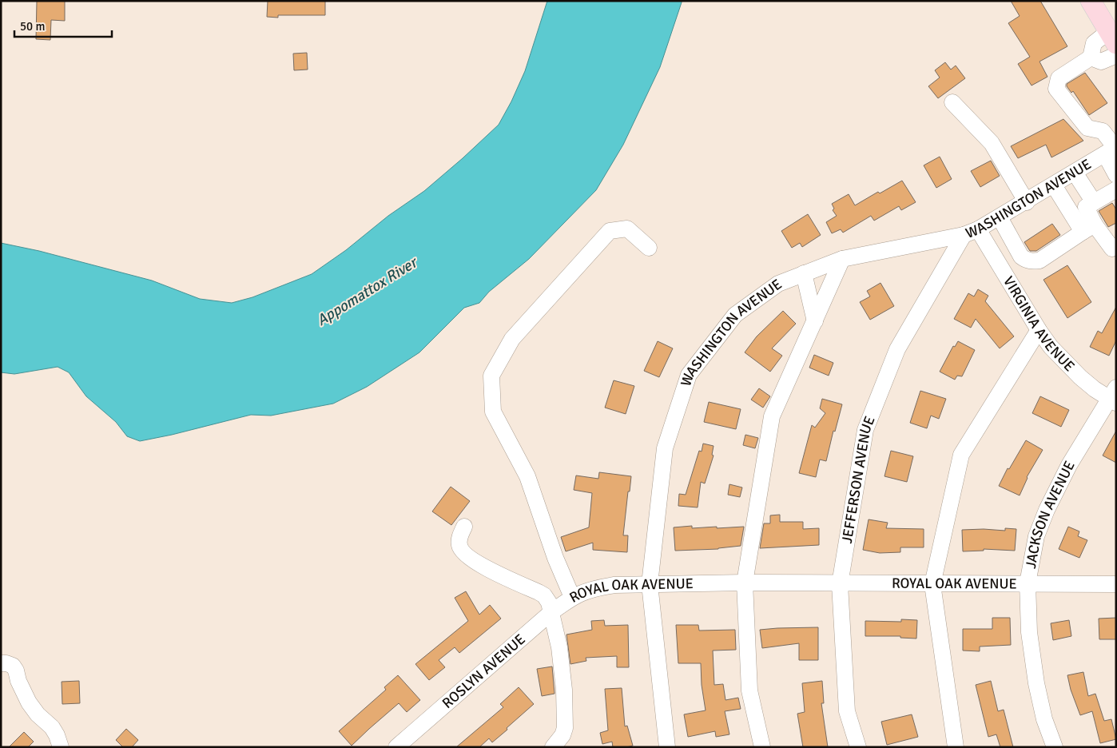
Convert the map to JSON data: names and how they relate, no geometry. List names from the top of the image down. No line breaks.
{"streets":{"street":["WASHINGTON AVENUE","VIRGINIA AVENUE","JEFFERSON AVENUE","JACKSON AVENUE","ROYAL OAK AVENUE","ROSLYN AVENUE"]},"crossings":[["WASHINGTON AVENUE","VIRGINIA AVENUE"],["WASHINGTON AVENUE","JEFFERSON AVENUE"],["WASHINGTON AVENUE","ROYAL OAK AVENUE"],["VIRGINIA AVENUE","JEFFERSON AVENUE"],["VIRGINIA AVENUE","JACKSON AVENUE"],["JEFFERSON AVENUE","ROYAL OAK AVENUE"],["JACKSON AVENUE","ROYAL OAK AVENUE"],["ROYAL OAK AVENUE","ROSLYN AVENUE"]],"water":["Appomattox River"],"scale_bar":"50 m"}
